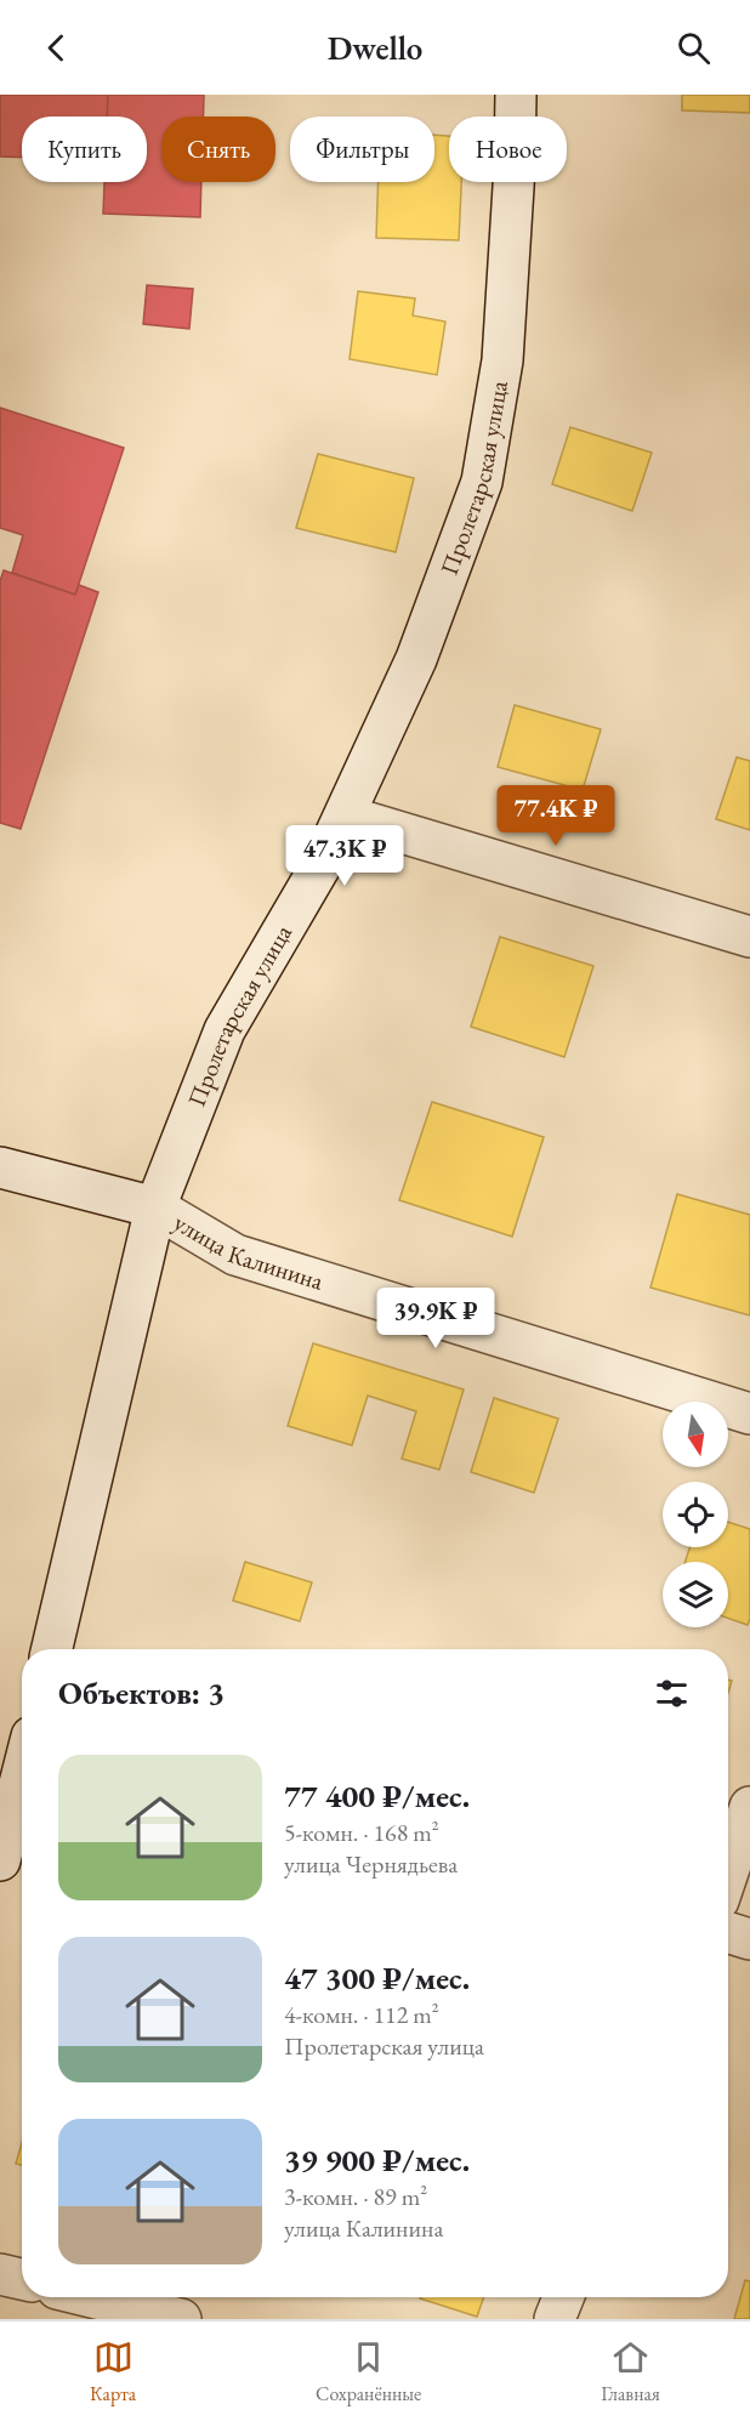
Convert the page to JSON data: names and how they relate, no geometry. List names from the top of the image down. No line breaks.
{"streets":{"street":["Пролетарская улица","улица Калинина"]},"crossings":[["Пролетарская улица","улица Калинина"]],"north":"bottom","page":{"header":"Dwello","chip":["Купить","Снять","Фильтры","Новое"],"price":["77.4K ₽","47.3K ₽","39.9K ₽"],"heading":"Объектов: 3","list":[{"name":"77 400 ₽/мес.","note":"5-комн. · 168 m² · улица Чернядьева"},{"name":"47 300 ₽/мес.","note":"4-комн. · 112 m² · Пролетарская улица"},{"name":"39 900 ₽/мес.","note":"3-комн. · 89 m² · улица Калинина"}],"tabs":["Карта","Сохранённые","Главная"]}}
